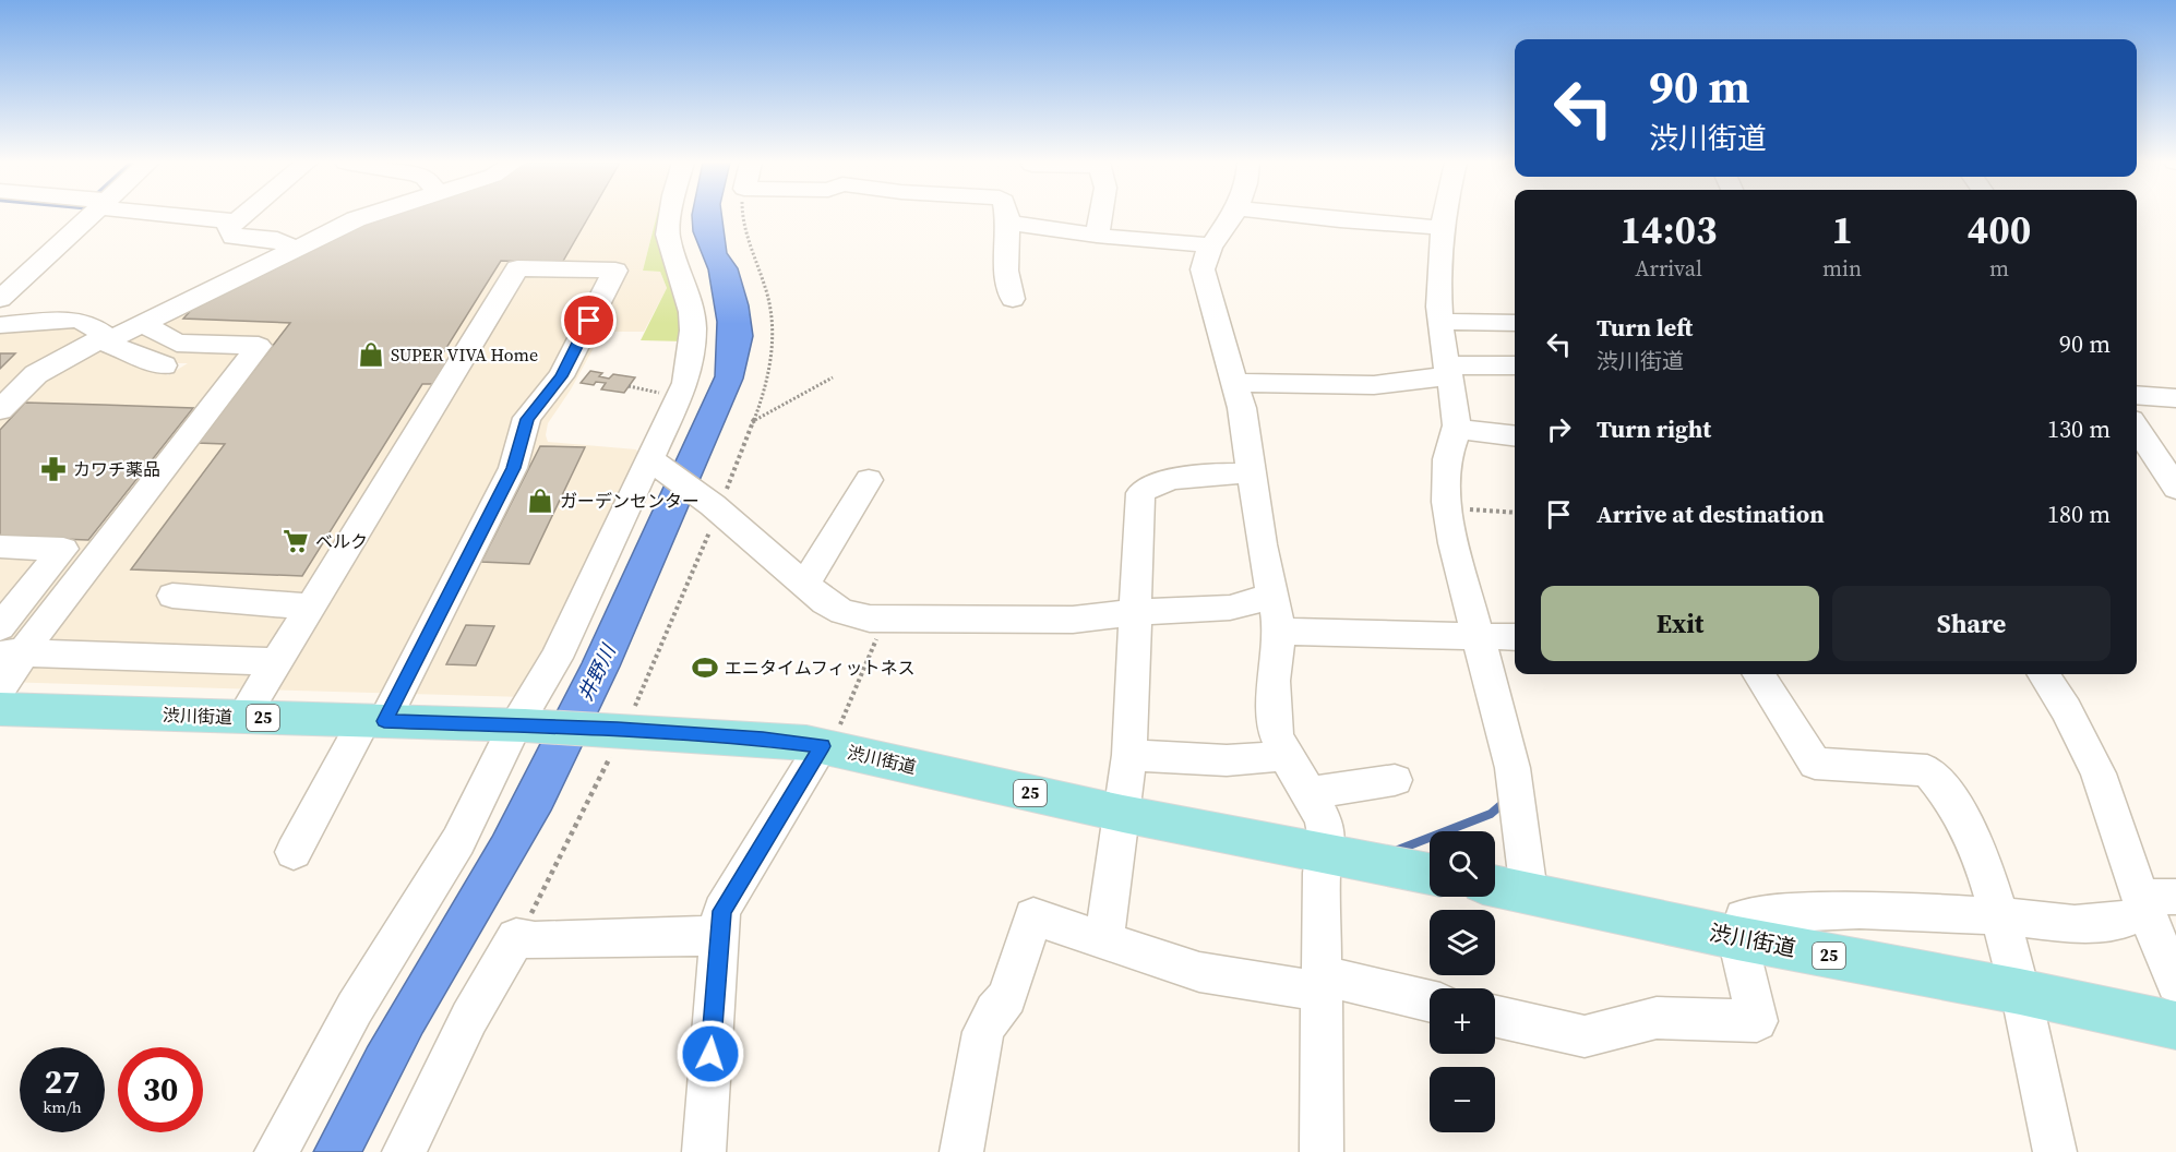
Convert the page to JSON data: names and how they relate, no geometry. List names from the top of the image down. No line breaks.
{"streets":{"main road":["渋川街道","25"]},"water":["井野川"],"places":{"shop":["SUPER VIVA Home","ガーデンセンター"],"pharmacy":["カワチ薬品"],"supermarket":["ベルク"],"sports":["エニタイムフィットネス"]},"page":{"turn":["90 m","渋川街道"],"eta":["14:03","Arrival","1","min","400","m"],"list":[{"name":"Turn left","note":"渋川街道","value":"90 m"},{"name":"Turn right","value":"130 m"},{"name":"Arrive at destination","value":"180 m"}],"buttons":["Exit","Share"],"map_buttons":["+","−"],"speed":"27 km/h","limit":"30"}}
